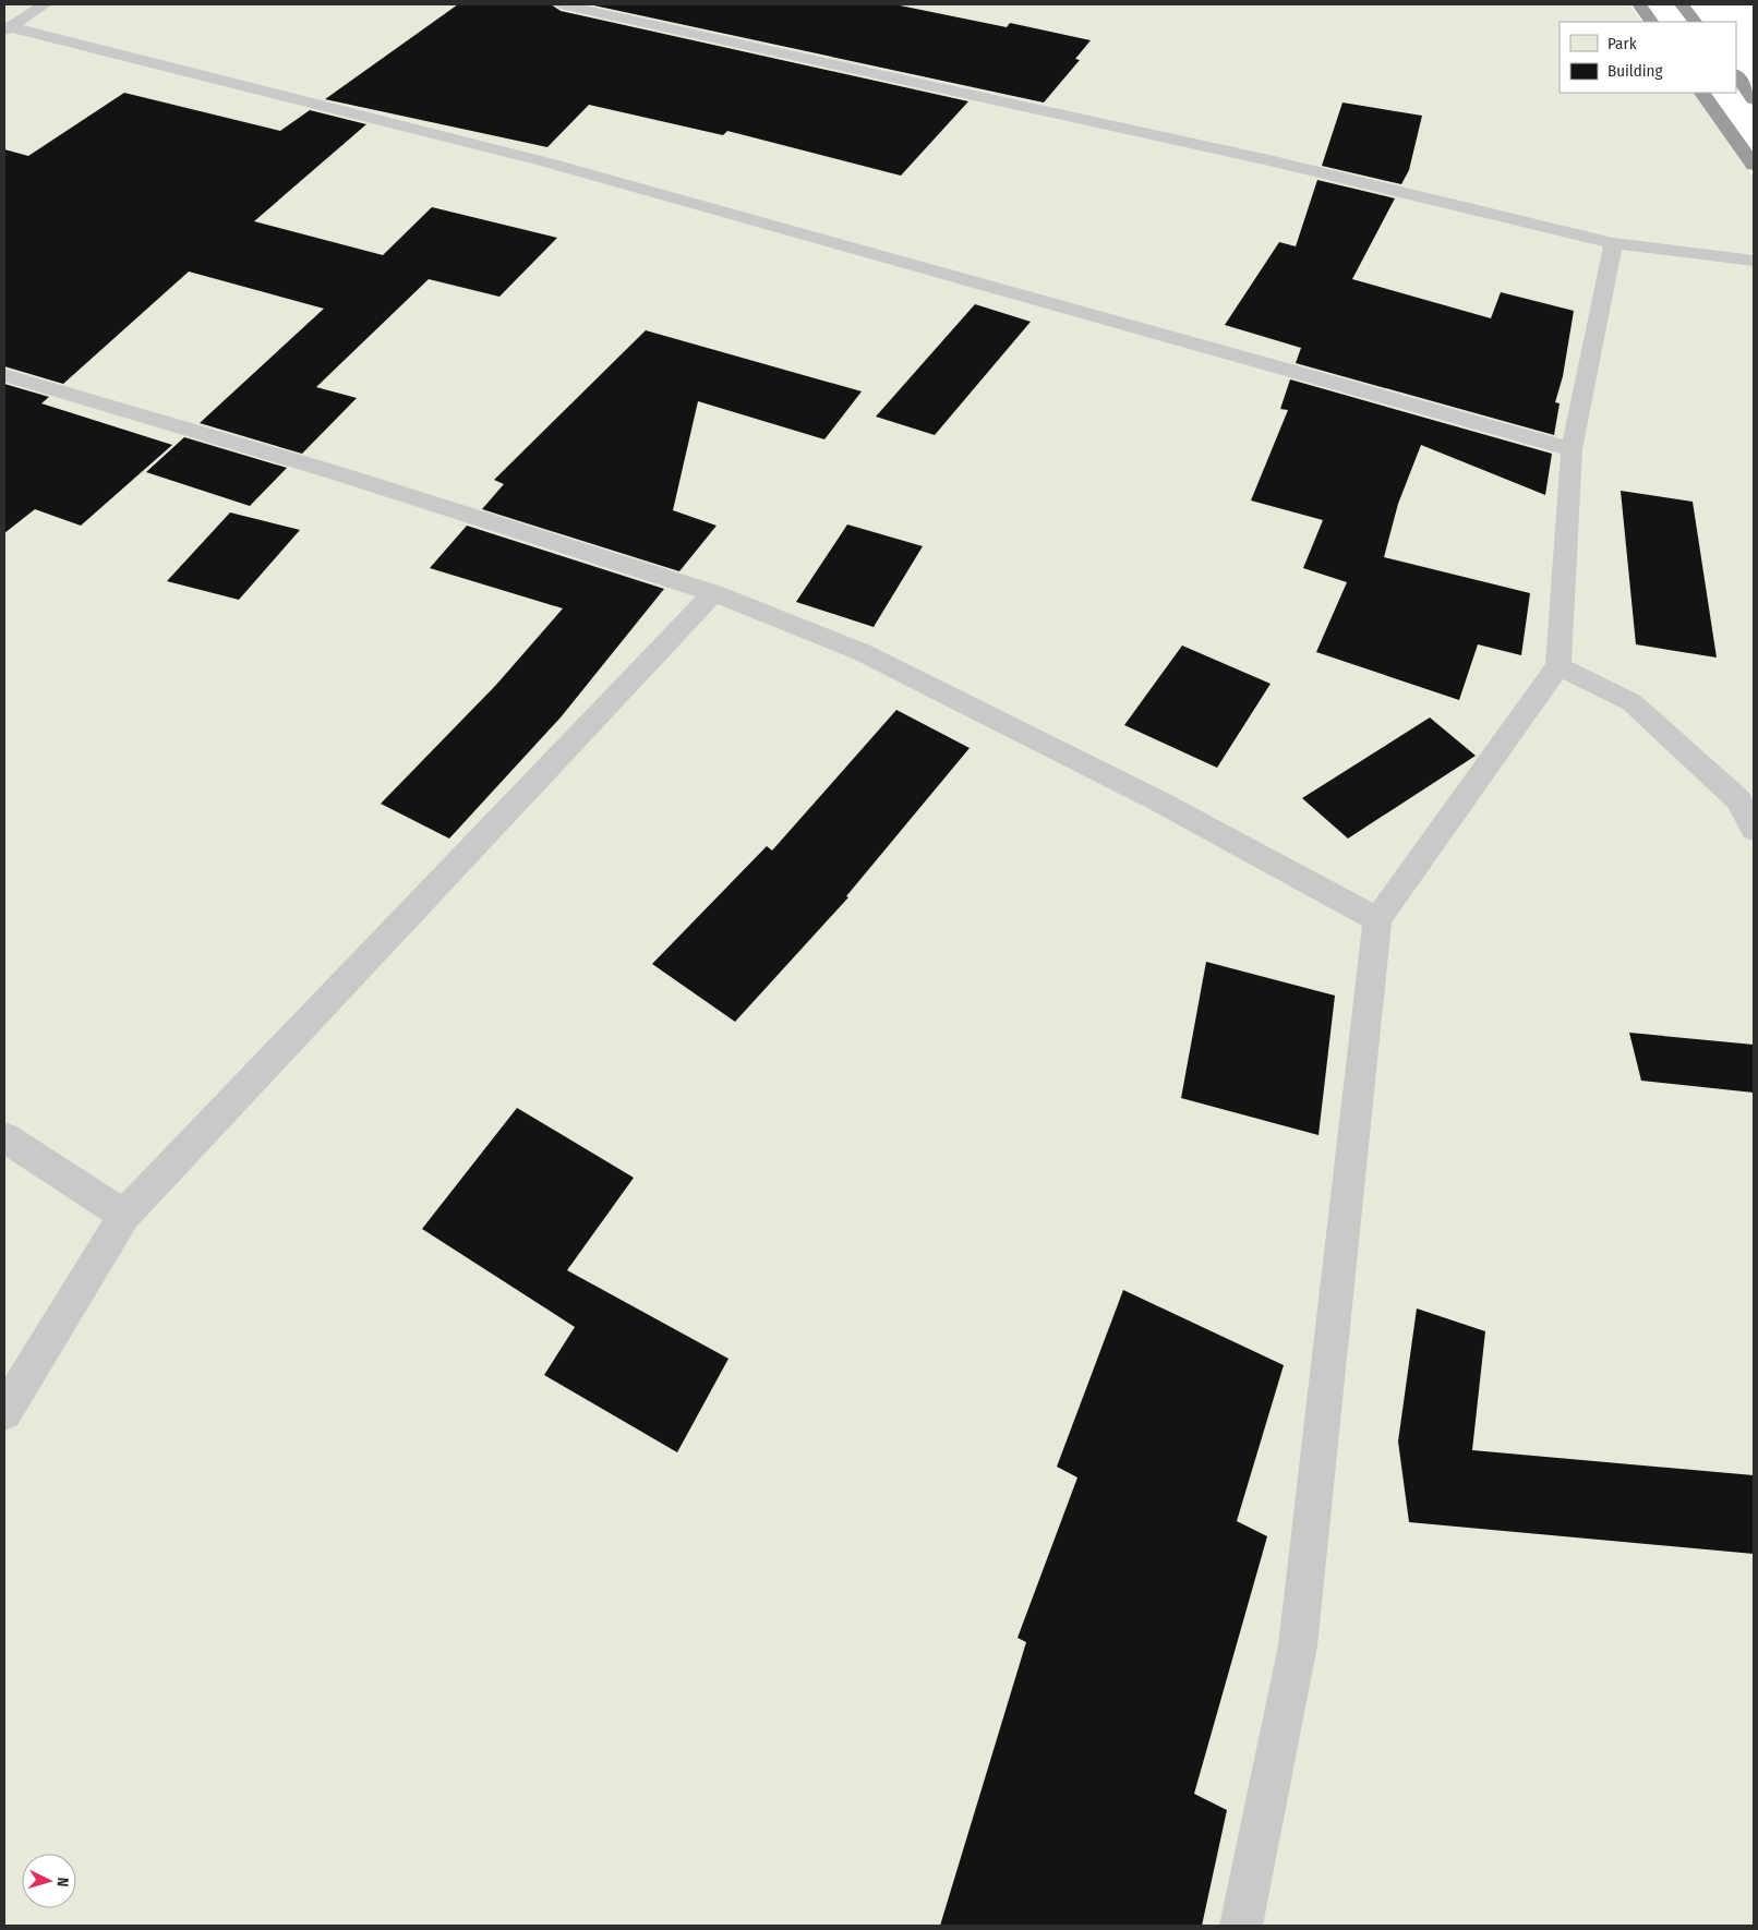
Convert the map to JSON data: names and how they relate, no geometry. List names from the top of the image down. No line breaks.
{"legend":["Park","Building"],"north":"right"}
